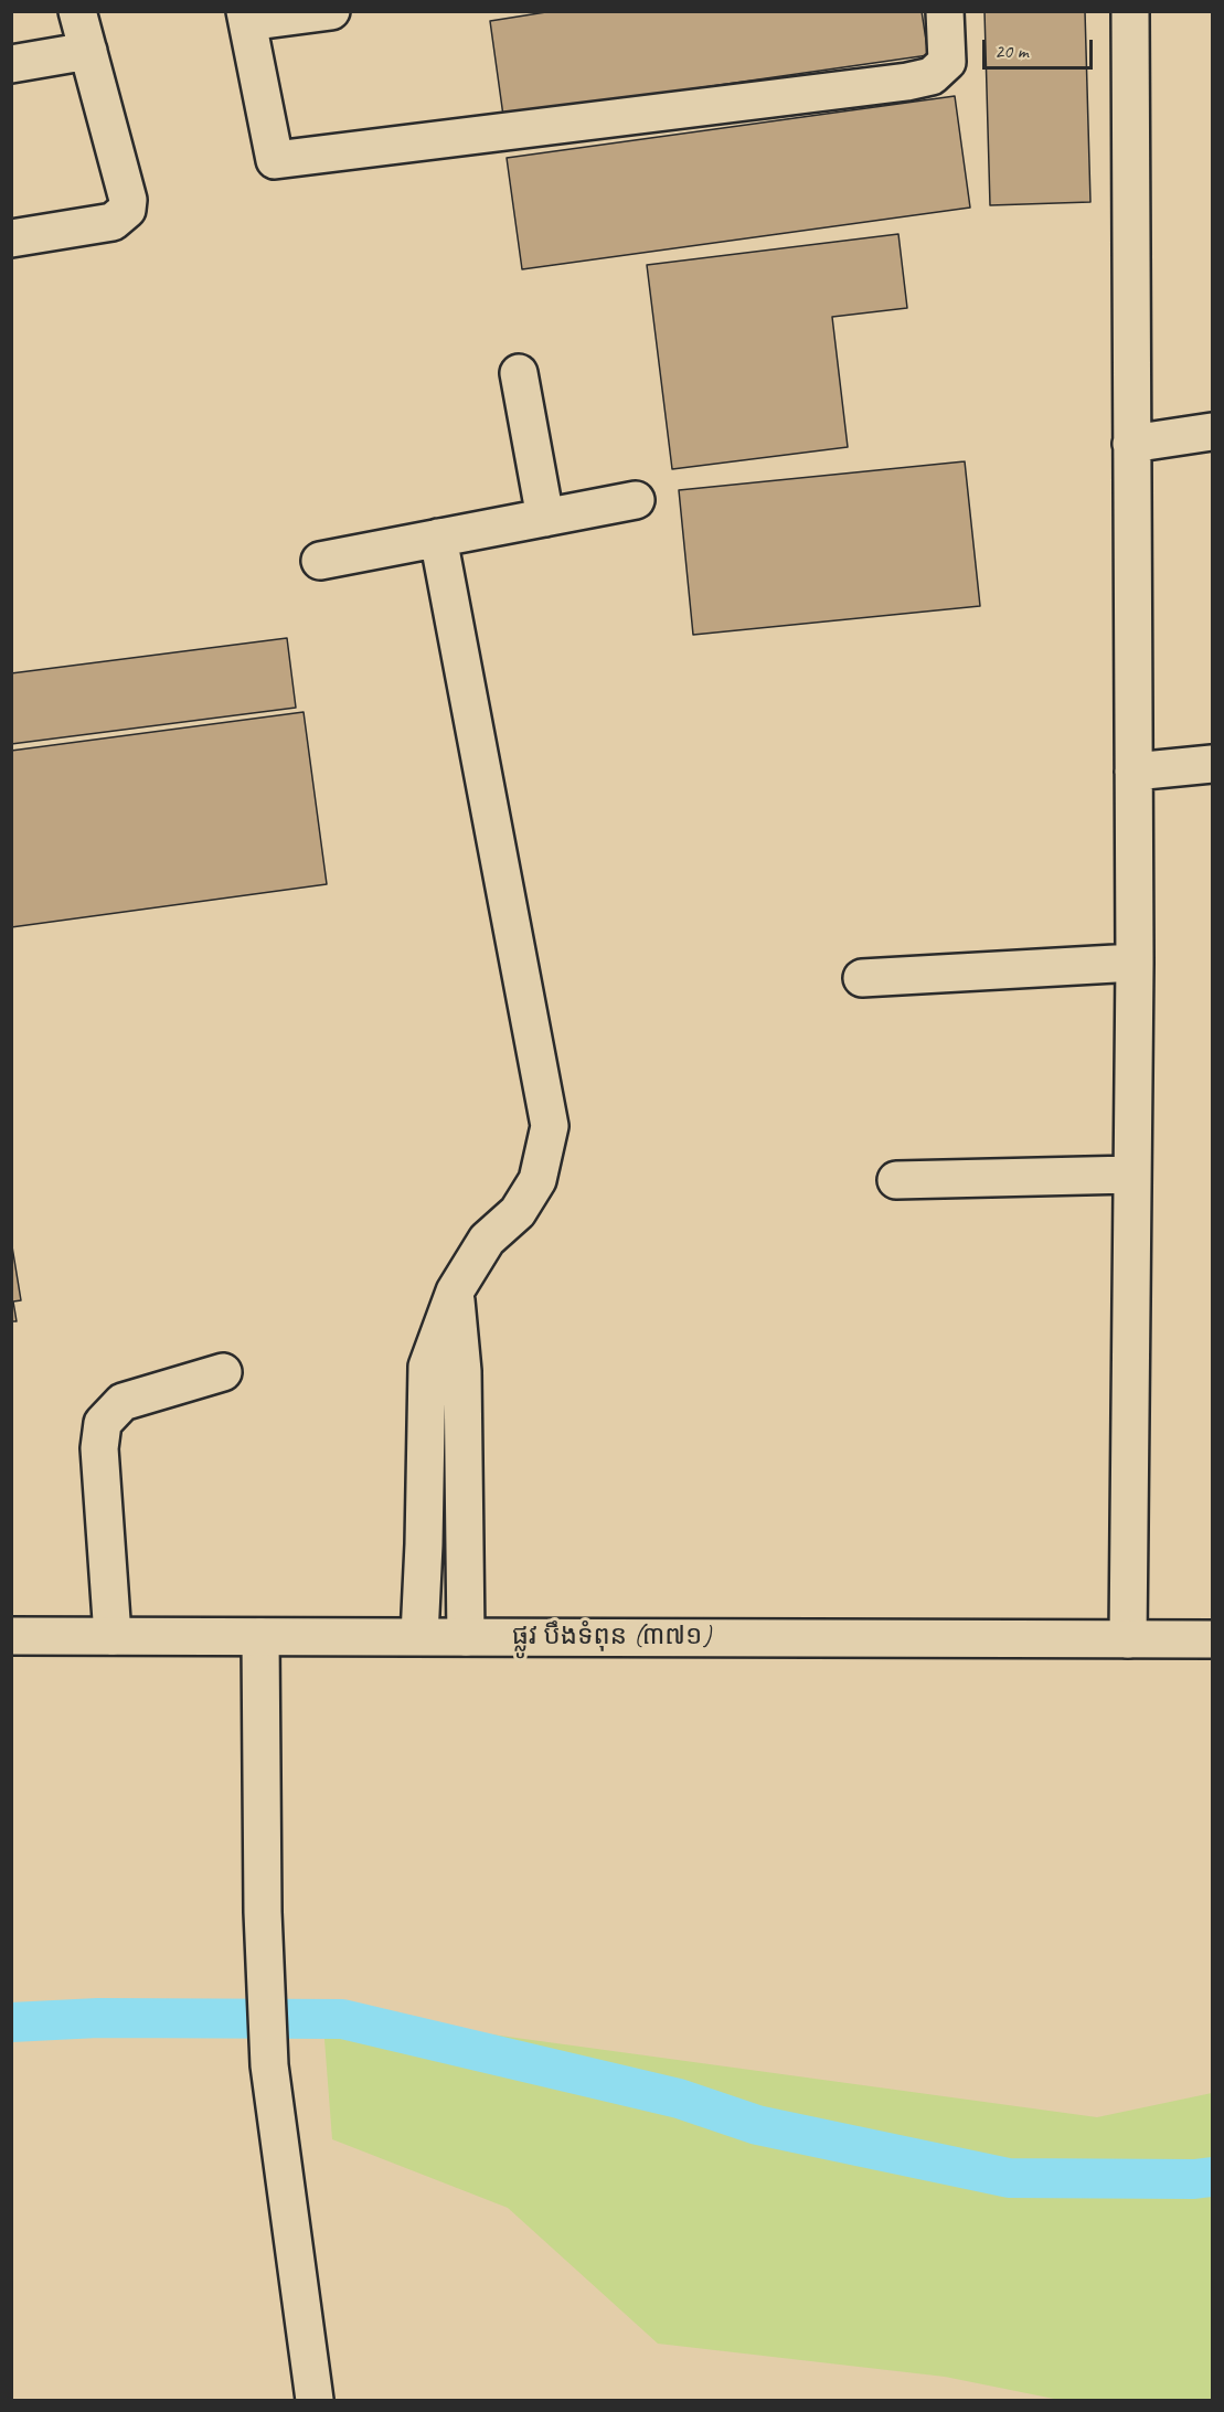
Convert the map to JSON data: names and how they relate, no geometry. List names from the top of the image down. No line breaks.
{"streets":{"street":["ផ្លូវ បឹងទំពុន (៣៧១)"]},"scale_bar":"20 m"}
